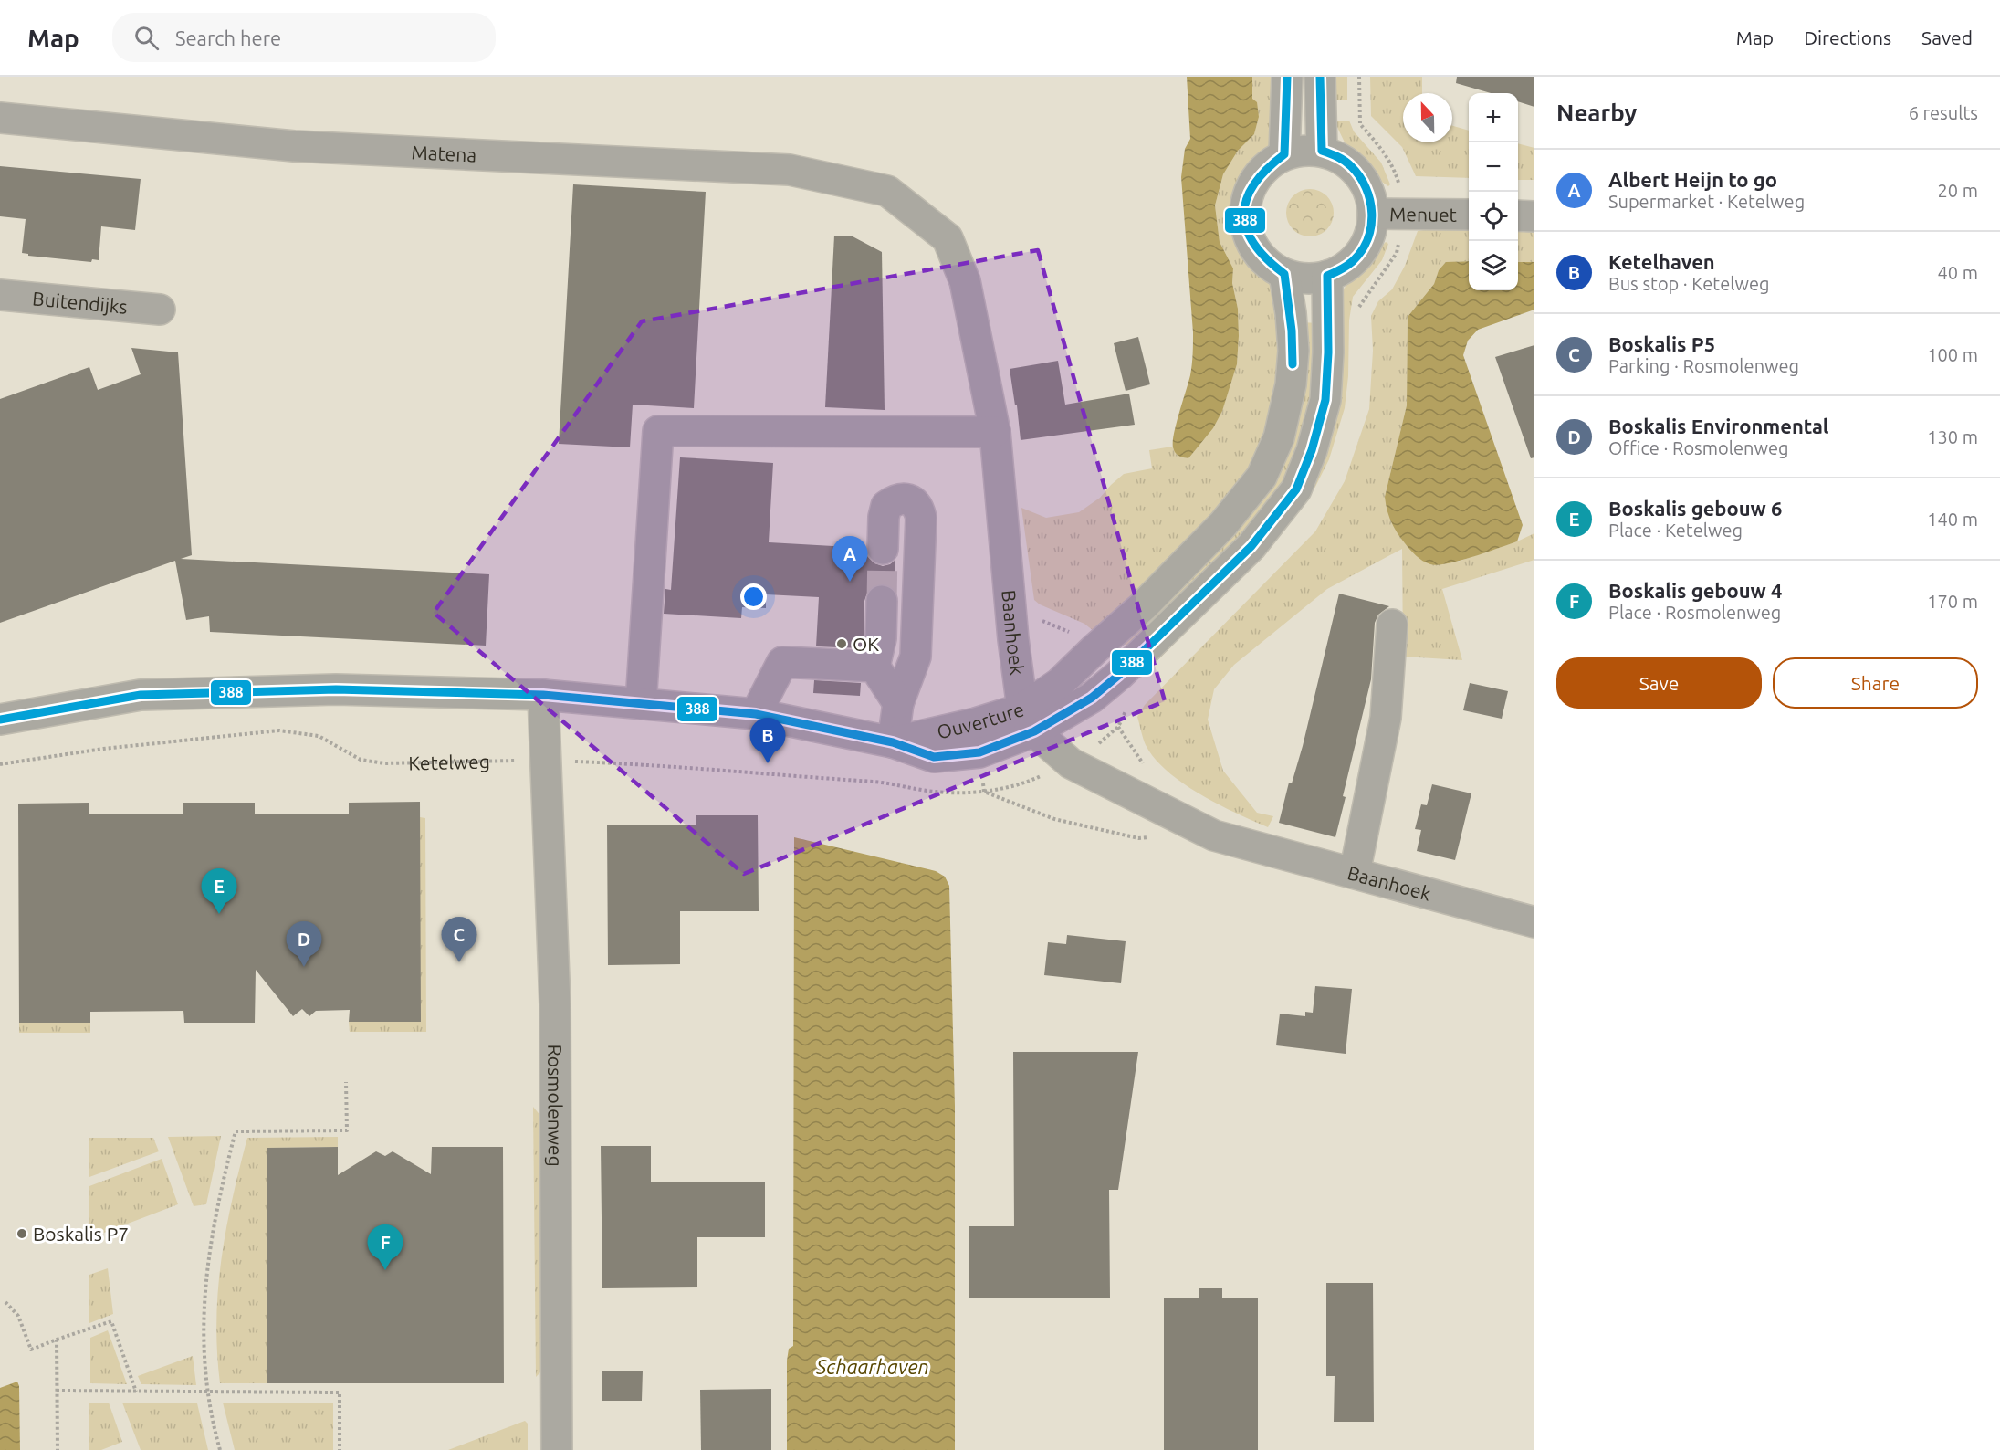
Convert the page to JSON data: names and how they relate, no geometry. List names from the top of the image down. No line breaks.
{"streets":{"street":["Matena","Menuet","Buitendijks","Baanhoek","Ouverture","Rosmolenweg"],"path":["Ketelweg"]},"crossings":[["Matena","Baanhoek"],["Menuet","Ouverture"],["Baanhoek","Ouverture"],["Ketelweg","Rosmolenweg"]],"water":["Schaarhaven"],"places":["OK","Boskalis P7"],"lines":["transit line 388"],"north":"top","page":{"header":"Map","search":"Search here","nav":["Map","Directions","Saved"],"heading":["Nearby","6 results"],"map_buttons":["+","−"],"list":[{"mark":"A","name":"Albert Heijn to go","note":"Supermarket · Ketelweg","value":"20 m"},{"mark":"B","name":"Ketelhaven","note":"Bus stop · Ketelweg","value":"40 m"},{"mark":"C","name":"Boskalis P5","note":"Parking · Rosmolenweg","value":"100 m"},{"mark":"D","name":"Boskalis Environmental","note":"Office · Rosmolenweg","value":"130 m"},{"mark":"E","name":"Boskalis gebouw 6","note":"Place · Ketelweg","value":"140 m"},{"mark":"F","name":"Boskalis gebouw 4","note":"Place · Rosmolenweg","value":"170 m"}],"pins":["A","B","E","C","D","F"],"buttons":["Save","Share"]}}
